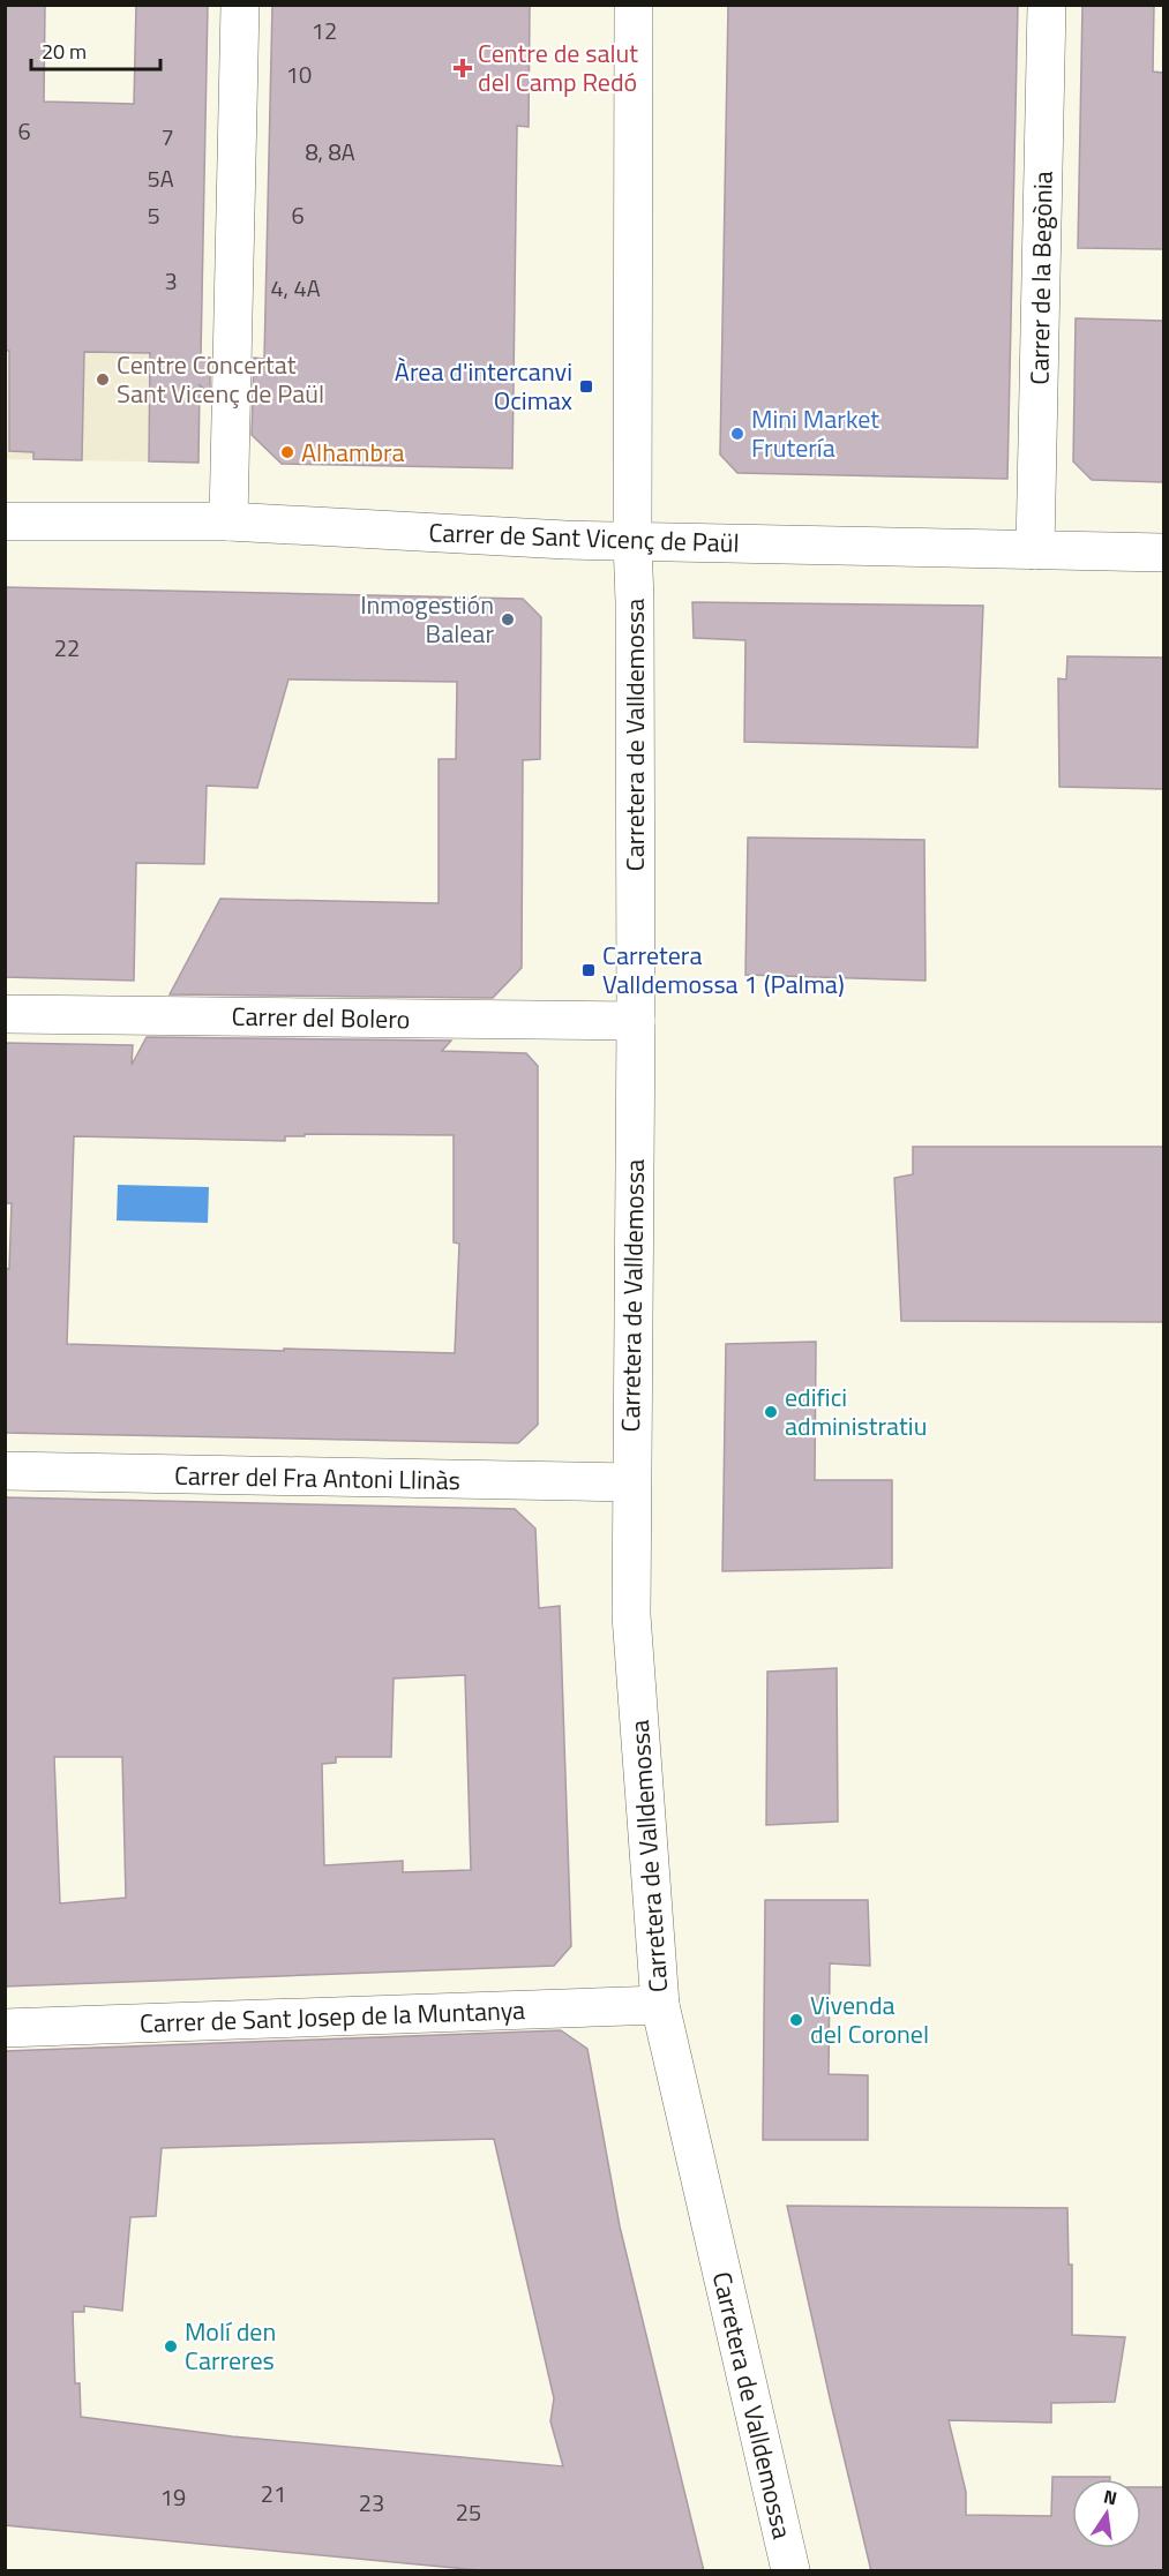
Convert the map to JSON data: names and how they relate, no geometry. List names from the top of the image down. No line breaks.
{"streets":{"street":["Carrer de la Begònia","Carrer de Sant Vicenç de Paül","Carretera de Valldemossa","Carrer del Bolero","Carrer del Fra Antoni Llinàs","Carrer de Sant Josep de la Muntanya"]},"crossings":[["Carrer de la Begònia","Carrer de Sant Vicenç de Paül"],["Carrer de Sant Vicenç de Paül","Carretera de Valldemossa"],["Carretera de Valldemossa","Carrer del Bolero"],["Carretera de Valldemossa","Carrer del Fra Antoni Llinàs"],["Carretera de Valldemossa","Carrer de Sant Josep de la Muntanya"]],"places":{"health":["Centre de salut del Camp Redó"],"other":["Centre Concertat Sant Vicenç de Paül","Mini Market Frutería","Alhambra","Inmogestión Balear","edifici administratiu","Vivenda del Coronel","Molí den Carreres"],"transit":["Àrea d'intercanvi Ocimax","Carretera Valldemossa 1 (Palma)"]},"house_numbers":["12","10","6","7","8, 8A","5A","5","6","3","4, 4A","22","21","19","23","25"],"scale_bar":"20 m","north":"top"}
